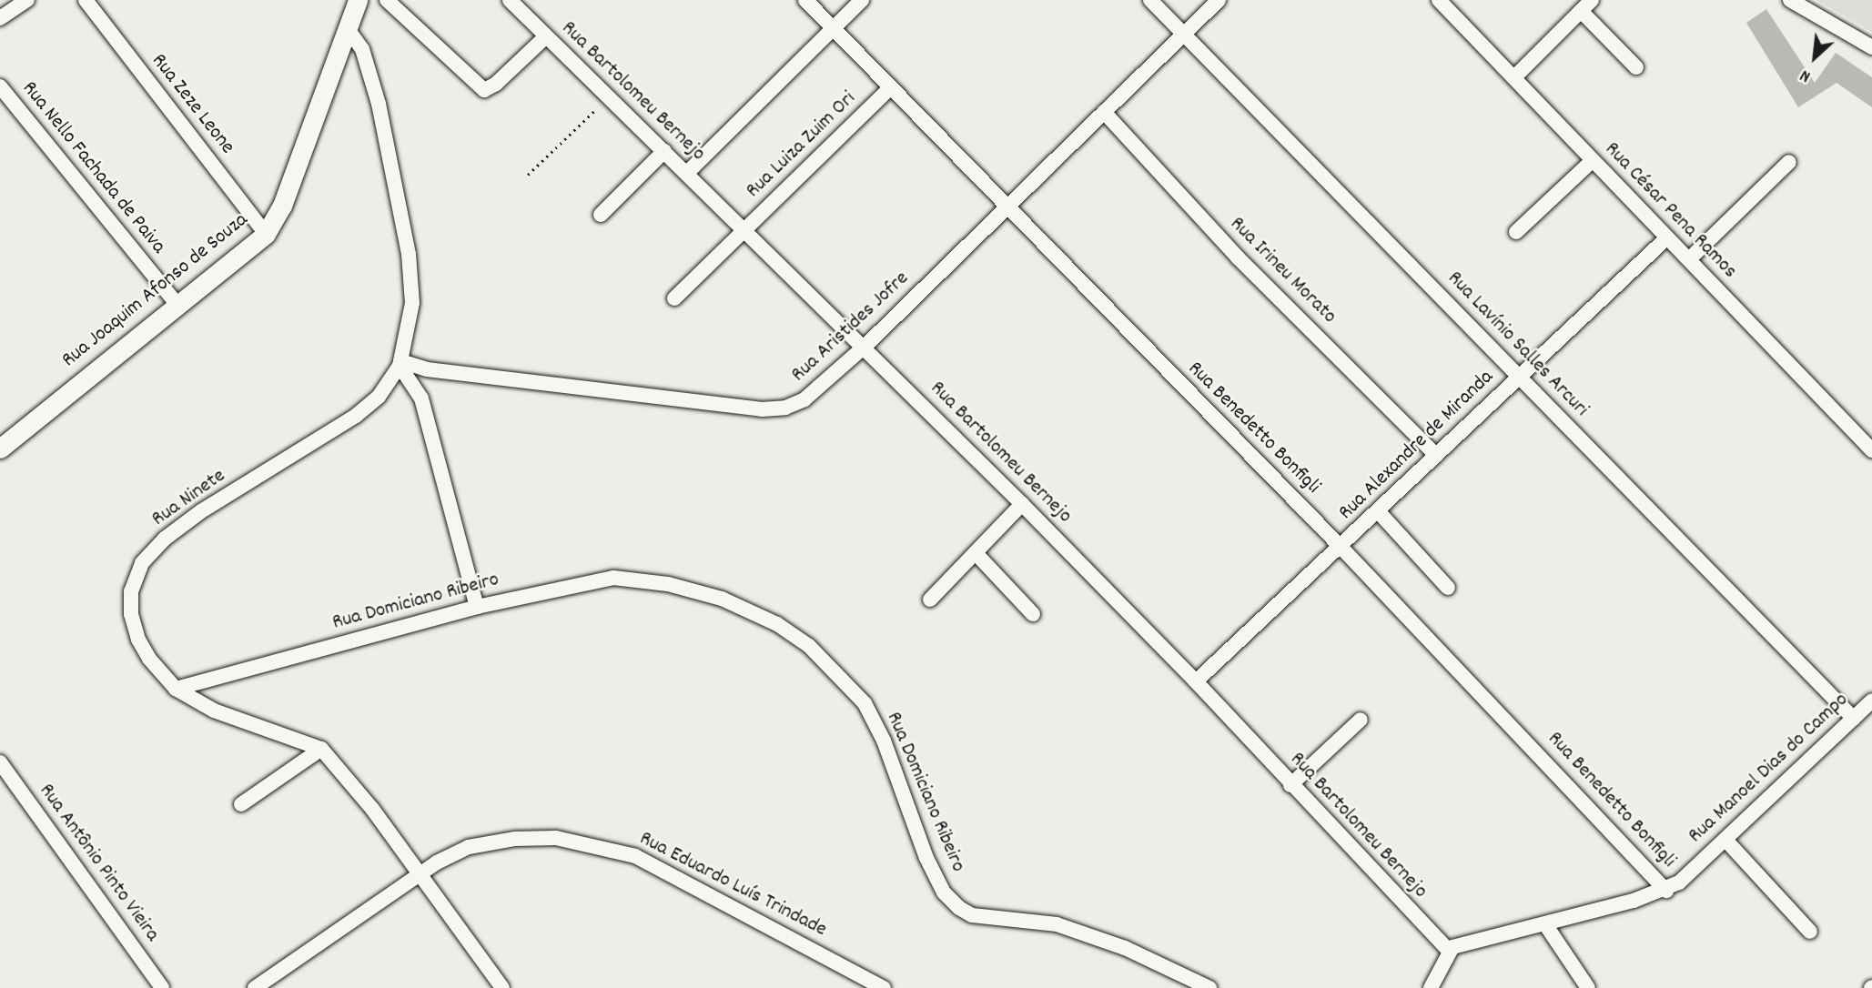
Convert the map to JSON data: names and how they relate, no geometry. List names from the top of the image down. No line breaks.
{"streets":{"main road":["Rua Joaquim Afonso de Souza"],"street":["Rua Bartolomeu Bernejo","Rua Zeze Leone","Rua Luiza Zuim Ori","Rua Nello Fachada de Paiva","Rua César Pena Ramos","Rua Irineu Morato","Rua Aristides Jofre","Rua Lavínio Salles Arcuri","Rua Benedetto Bonfigli","Rua Alexandre de Miranda","Rua Ninete","Rua Domiciano Ribeiro","Rua Manoel Dias do Campo","Rua Antônio Pinto Vieira","Rua Eduardo Luís Trindade"]},"crossings":[["Rua Bartolomeu Bernejo","Rua Luiza Zuim Ori"],["Rua Bartolomeu Bernejo","Rua Aristides Jofre"],["Rua Bartolomeu Bernejo","Rua Alexandre de Miranda"],["Rua Bartolomeu Bernejo","Rua Manoel Dias do Campo"],["Rua Zeze Leone","Rua Joaquim Afonso de Souza"],["Rua Luiza Zuim Ori","Rua Benedetto Bonfigli"],["Rua Nello Fachada de Paiva","Rua Joaquim Afonso de Souza"],["Rua César Pena Ramos","Rua Alexandre de Miranda"],["Rua Irineu Morato","Rua Aristides Jofre"],["Rua Irineu Morato","Rua Alexandre de Miranda"],["Rua Joaquim Afonso de Souza","Rua Ninete"],["Rua Aristides Jofre","Rua Lavínio Salles Arcuri"],["Rua Aristides Jofre","Rua Benedetto Bonfigli"],["Rua Aristides Jofre","Rua Ninete"],["Rua Lavínio Salles Arcuri","Rua Alexandre de Miranda"],["Rua Lavínio Salles Arcuri","Rua Manoel Dias do Campo"],["Rua Benedetto Bonfigli","Rua Alexandre de Miranda"],["Rua Benedetto Bonfigli","Rua Manoel Dias do Campo"],["Rua Ninete","Rua Domiciano Ribeiro"],["Rua Ninete","Rua Eduardo Luís Trindade"]],"north":"bottom left"}
